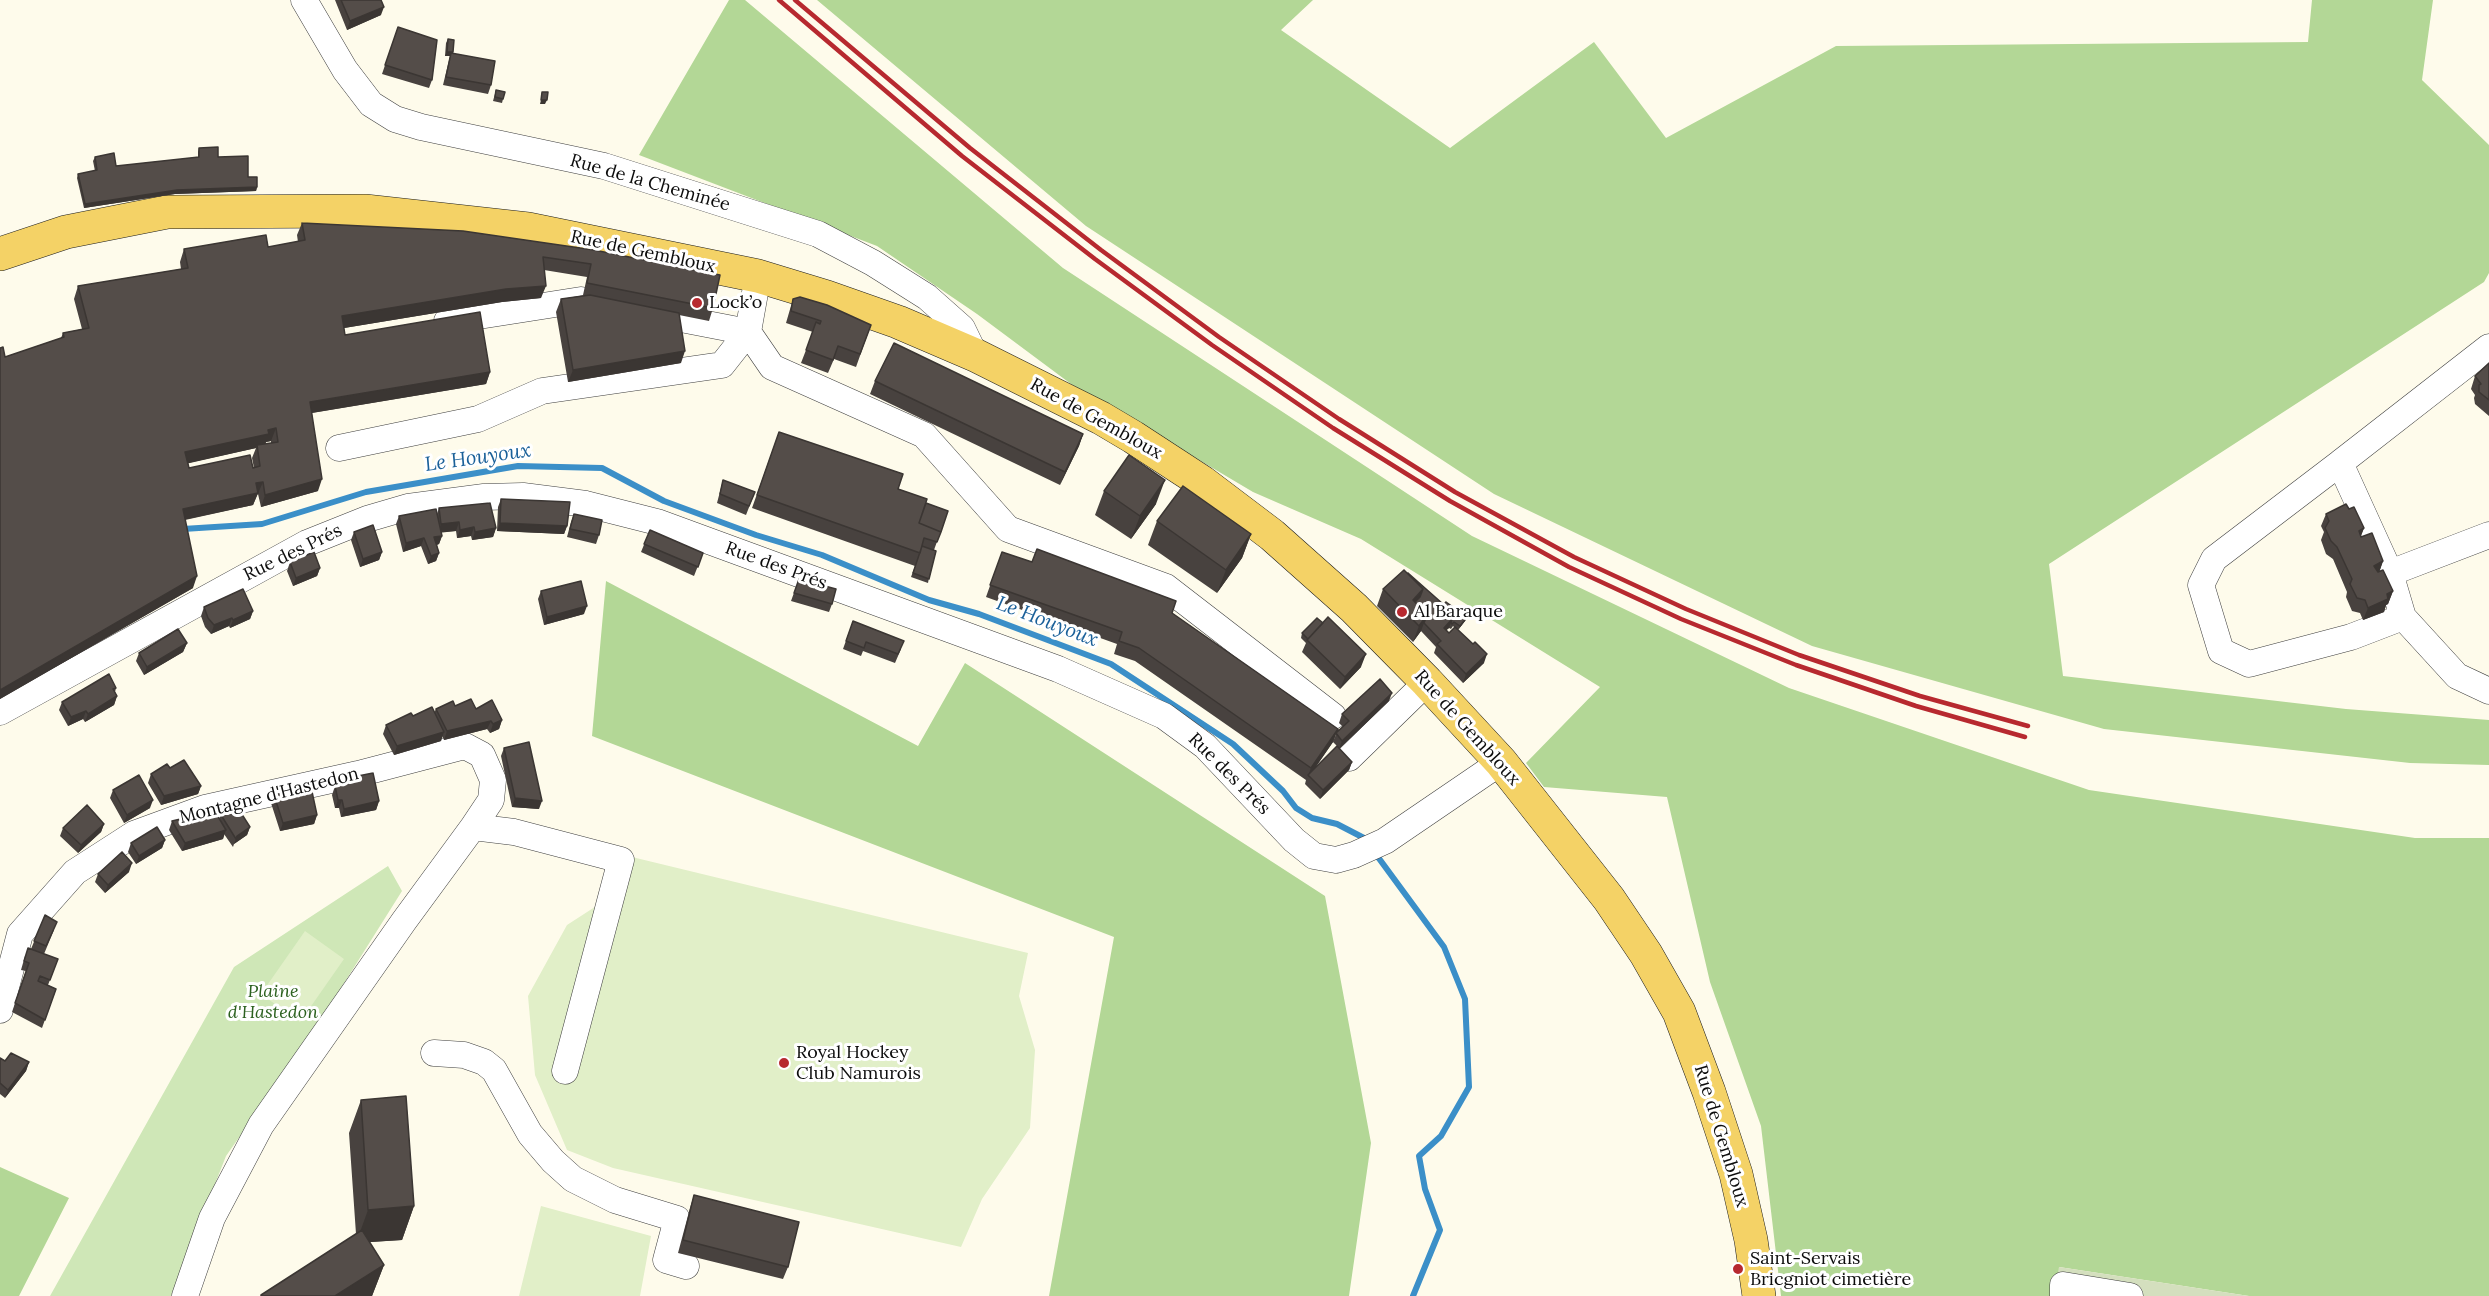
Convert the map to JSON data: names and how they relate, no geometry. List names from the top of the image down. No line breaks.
{"streets":{"main road":["Rue de Gembloux"],"street":["Rue de la Cheminée","Rue des Prés","Montagne d'Hastedon"]},"crossings":[["Rue de la Cheminée","Rue de Gembloux"],["Rue de Gembloux","Rue des Prés"]],"water":["Le Houyoux"],"parks":["Plaine d'Hastedon"],"places":["Lock’o","Al Baraque","Royal Hockey Club Namurois","Saint-Servais Bricgniot cimetière"]}
